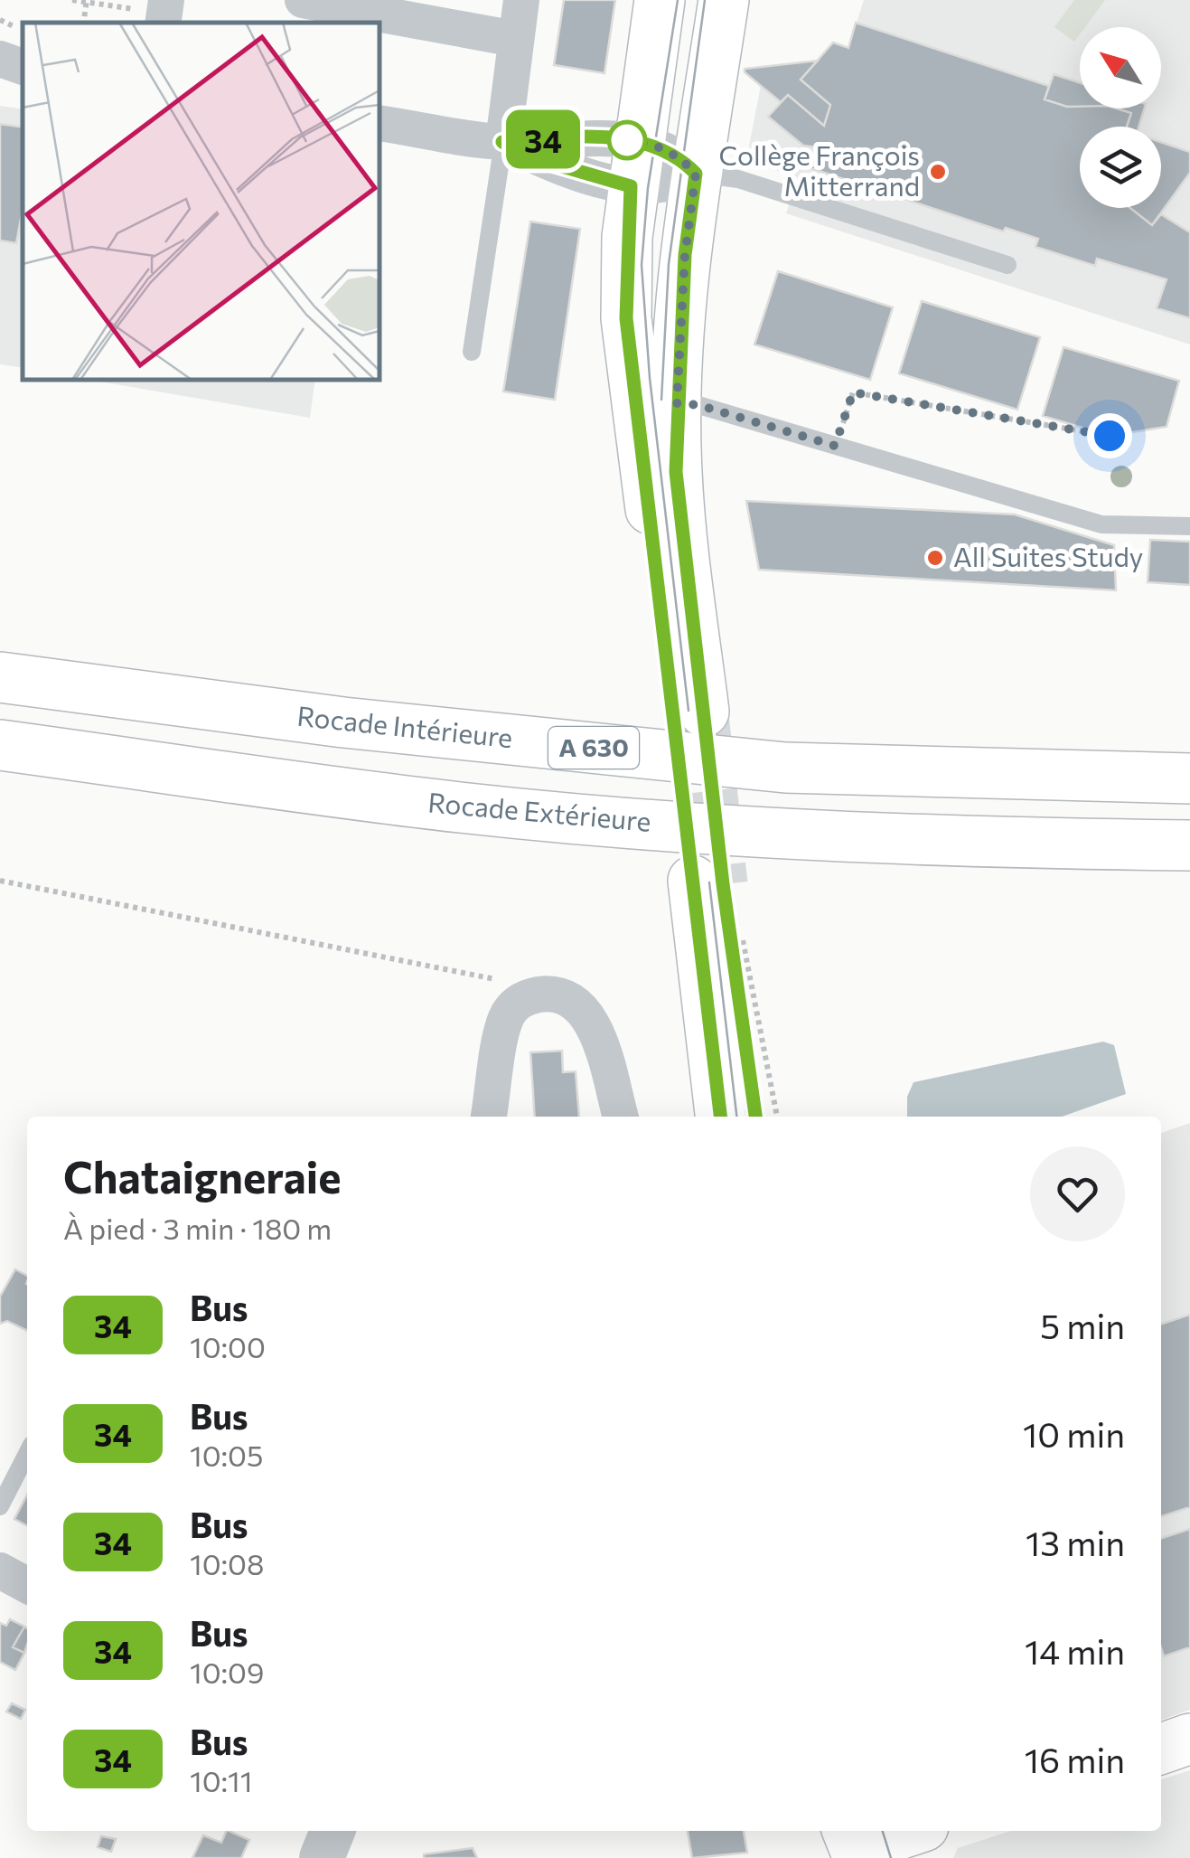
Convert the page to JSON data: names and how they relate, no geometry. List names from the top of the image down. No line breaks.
{"streets":{"main road":["Rocade Intérieure","A 630","Rocade Extérieure"]},"places":["Collège François Mitterrand","All Suites Study"],"lines":["bus line 34"],"north":"top left","page":{"on_map":"34","heading":["Chataigneraie","À pied · 3 min · 180 m"],"list":[{"mark":"34","name":"Bus","note":"10:00","value":"5 min"},{"mark":"34","name":"Bus","note":"10:05","value":"10 min"},{"mark":"34","name":"Bus","note":"10:08","value":"13 min"},{"mark":"34","name":"Bus","note":"10:09","value":"14 min"},{"mark":"34","name":"Bus","note":"10:11","value":"16 min"}]}}
